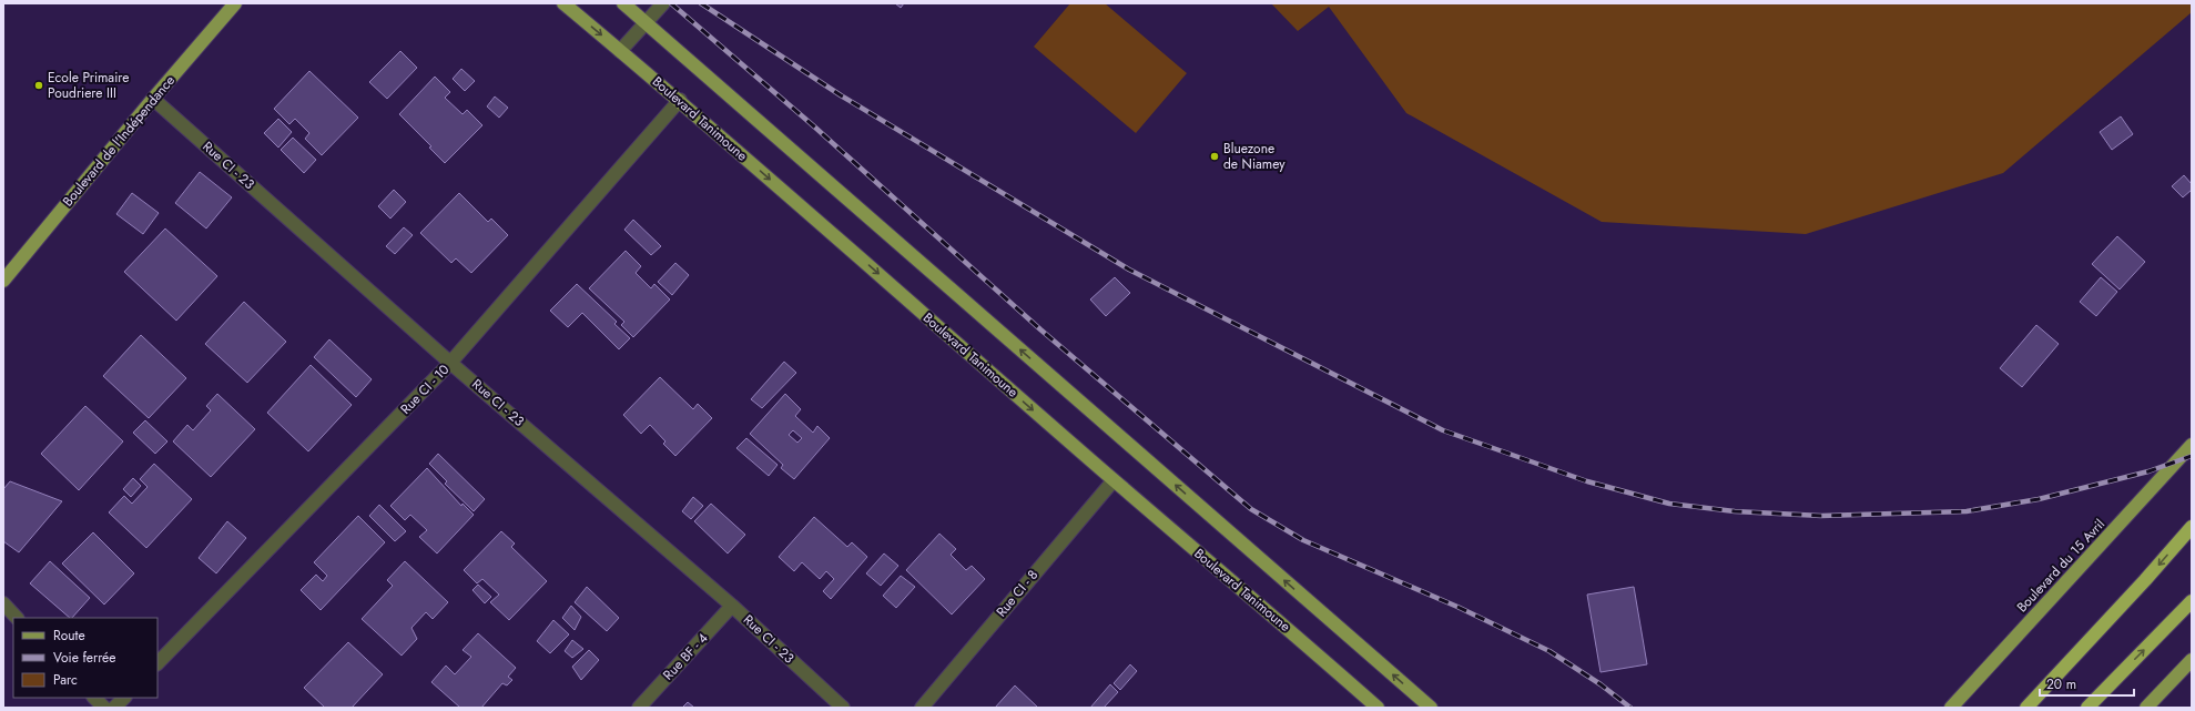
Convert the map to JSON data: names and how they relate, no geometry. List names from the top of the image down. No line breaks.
{"streets":{"main road":["Boulevard Tanimoune","Boulevard de l'Indépendance","Boulevard du 15 Avril"],"street":["Rue CI - 23","Rue CI - 10","Rue CI - 8","Rue BF - 4"]},"crossings":[["Boulevard Tanimoune","Rue CI - 10"],["Boulevard Tanimoune","Rue CI - 8"],["Boulevard de l'Indépendance","Rue CI - 23"],["Rue CI - 23","Rue CI - 10"],["Rue CI - 23","Rue BF - 4"]],"places":["Ecole Primaire Poudriere III","Bluezone de Niamey"],"legend":["Route","Voie ferrée","Parc"],"scale_bar":"20 m"}
